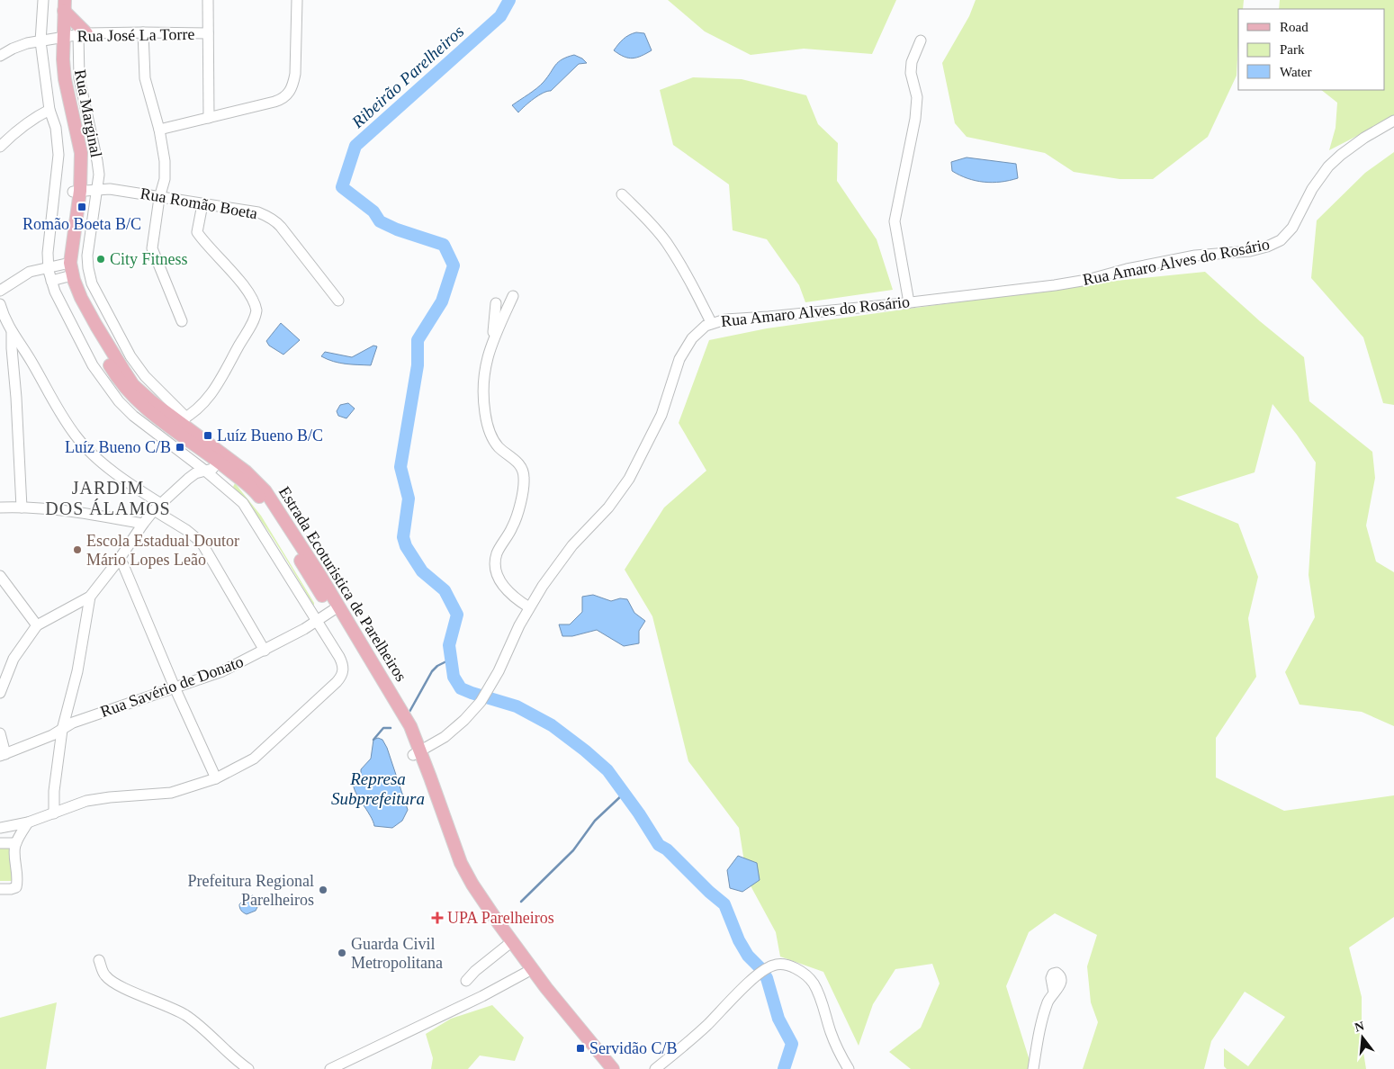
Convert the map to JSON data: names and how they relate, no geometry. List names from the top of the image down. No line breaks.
{"streets":{"main road":["Estrada Ecoturistica de Parelheiros"],"street":["Rua José La Torre","Rua Marginal","Rua Romão Boeta","Rua Amaro Alves do Rosário","Rua Savério de Donato"]},"crossings":[["Rua José La Torre","Rua Marginal"],["Rua José La Torre","Estrada Ecoturistica de Parelheiros"],["Rua Marginal","Rua Romão Boeta"],["Rua Marginal","Estrada Ecoturistica de Parelheiros"],["Rua Romão Boeta","Estrada Ecoturistica de Parelheiros"],["Rua Amaro Alves do Rosário","Estrada Ecoturistica de Parelheiros"],["Estrada Ecoturistica de Parelheiros","Rua Savério de Donato"]],"districts":["JARDIM DOS ÁLAMOS"],"water":["Ribeirão Parelheiros","Represa Subprefeitura"],"places":{"transit":["Romão Boeta B/C","Luíz Bueno B/C","Luíz Bueno C/B","Servidão C/B"],"other":["City Fitness","Escola Estadual Doutor Mário Lopes Leão","Prefeitura Regional Parelheiros","Guarda Civil Metropolitana"],"health":["UPA Parelheiros"]},"legend":["Road","Park","Water"],"north":"top"}
